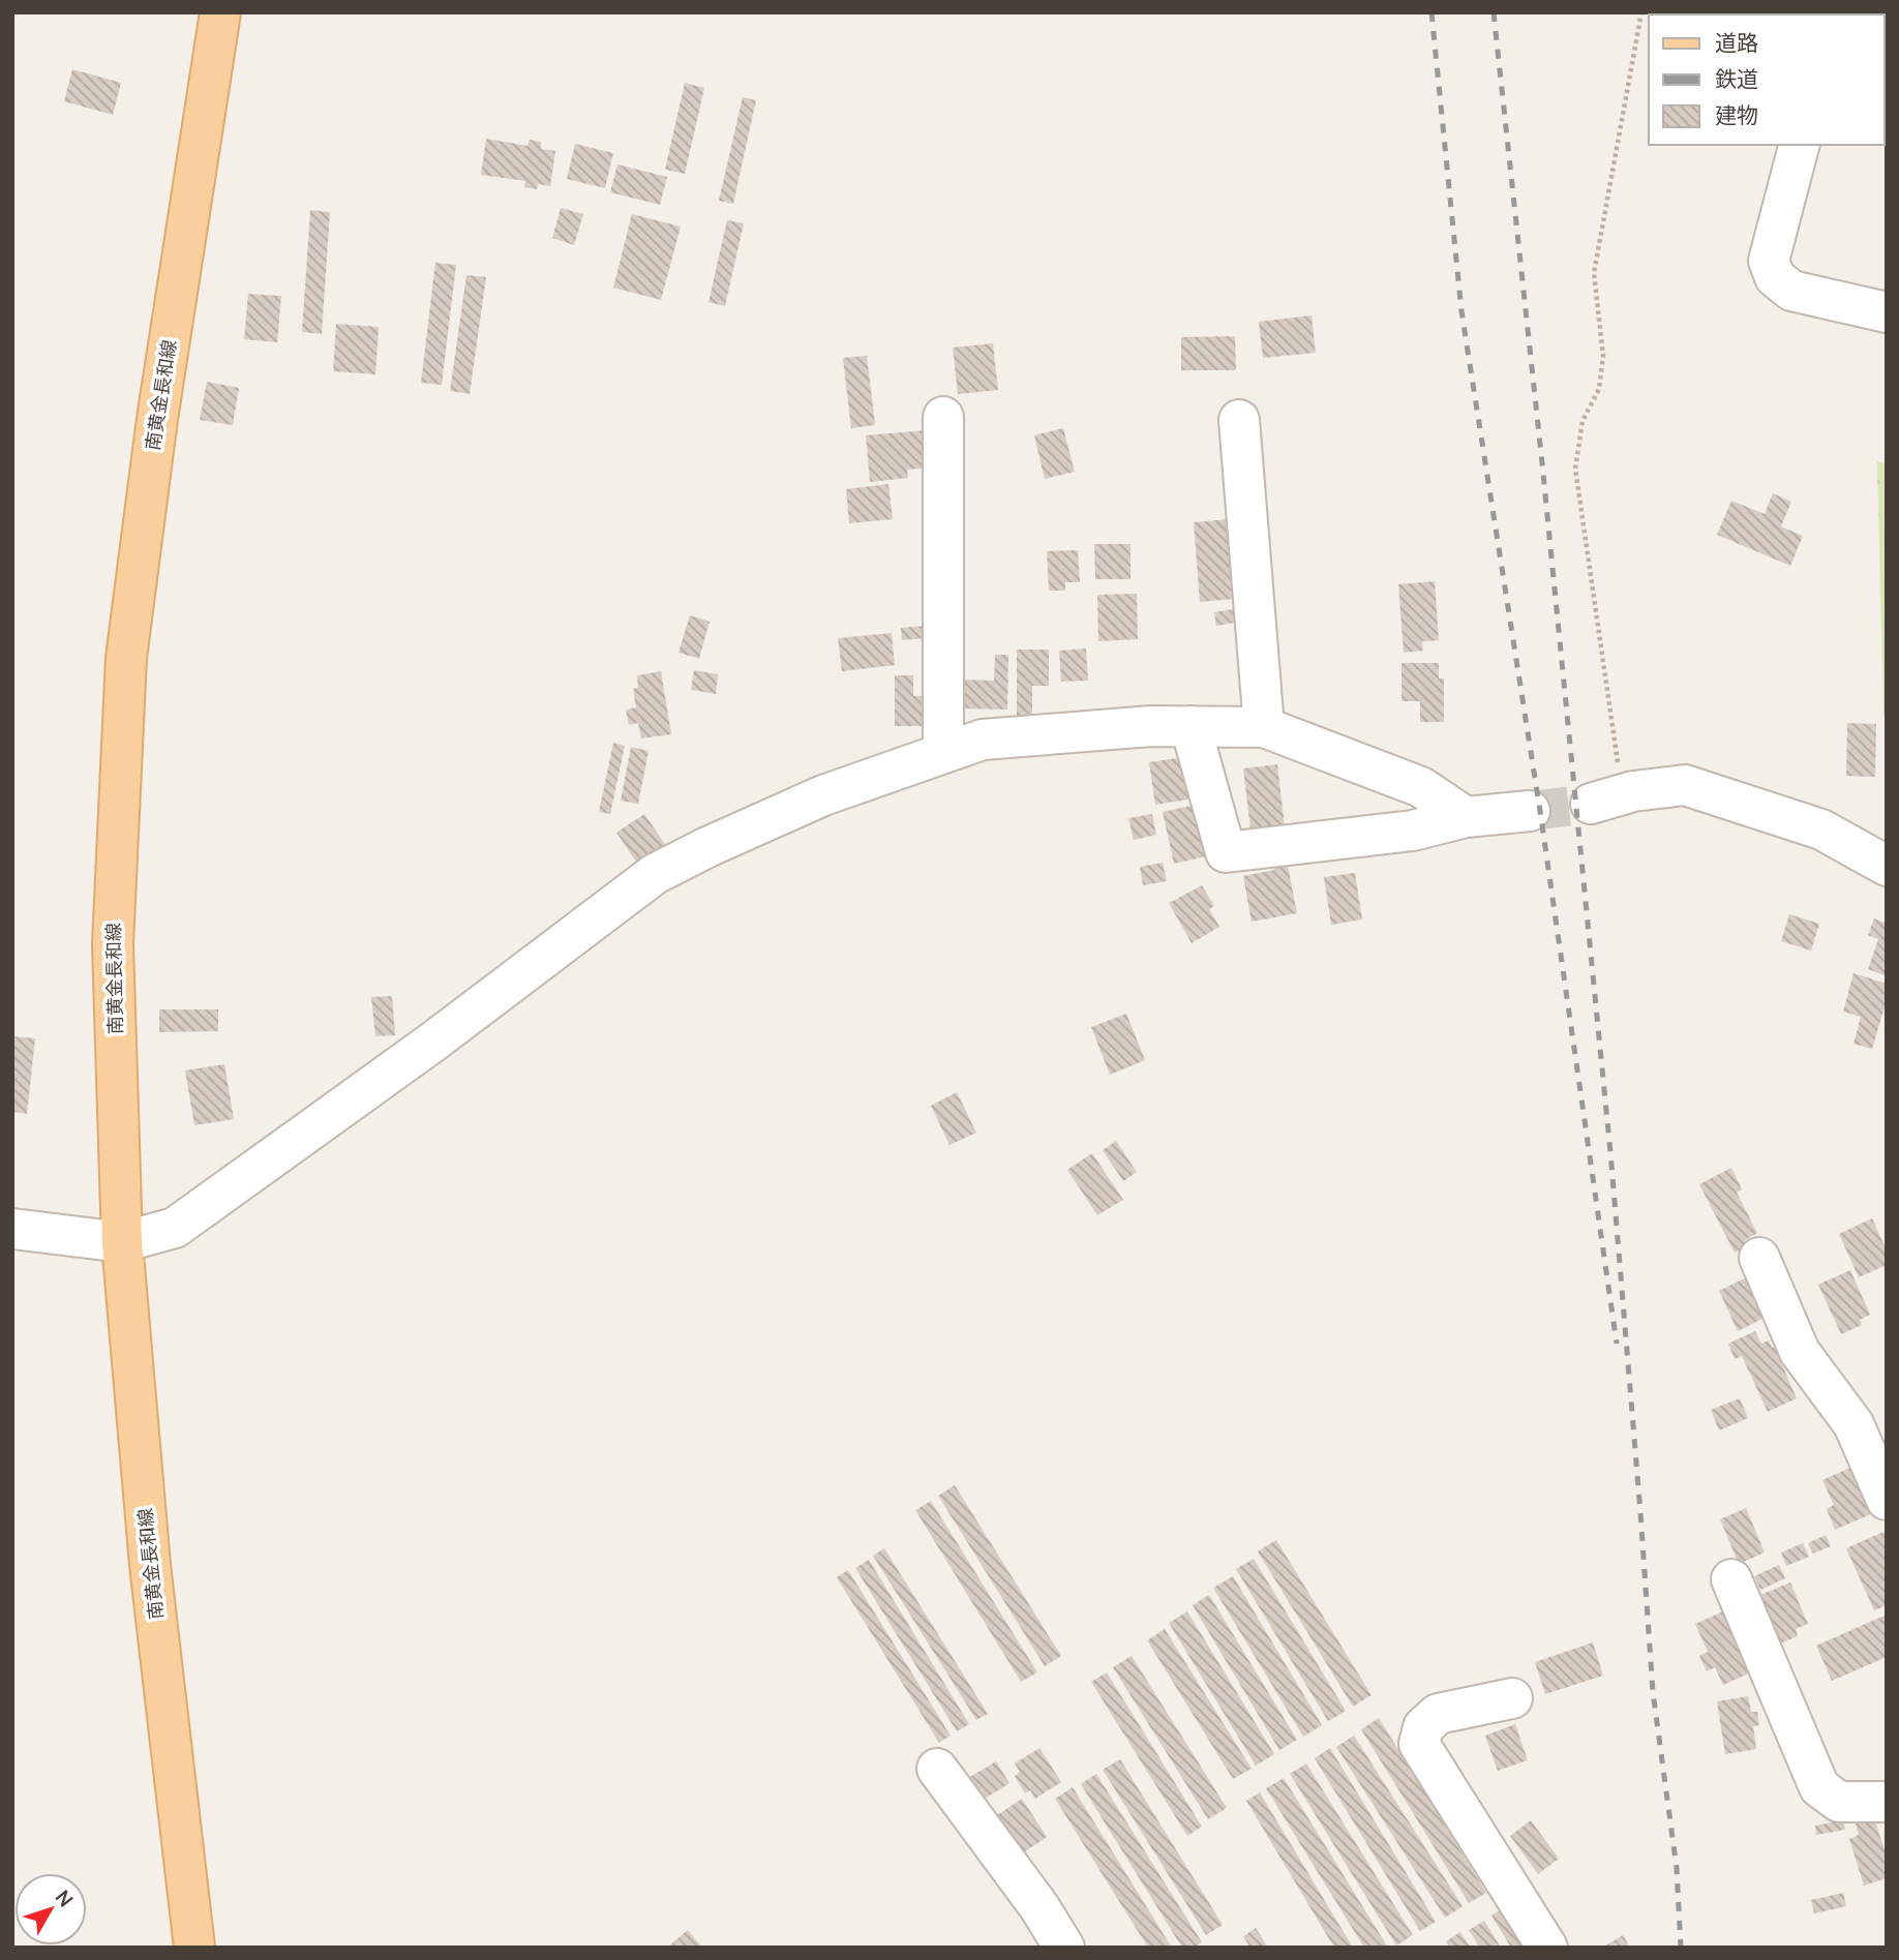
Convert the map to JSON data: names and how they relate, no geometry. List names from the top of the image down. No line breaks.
{"streets":{"main road":["南黄金長和線"]},"legend":["道路","鉄道","建物"],"north":"top right"}
